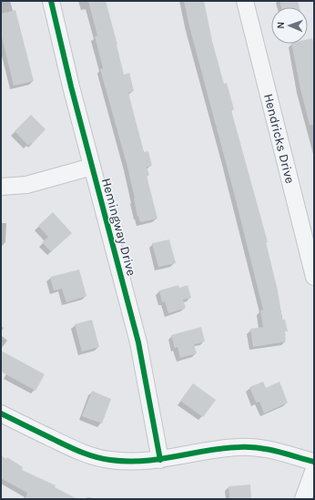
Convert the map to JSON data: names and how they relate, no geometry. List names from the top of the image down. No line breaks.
{"streets":{"street":["Hendricks Drive","Hemingway Drive"]},"north":"left"}
